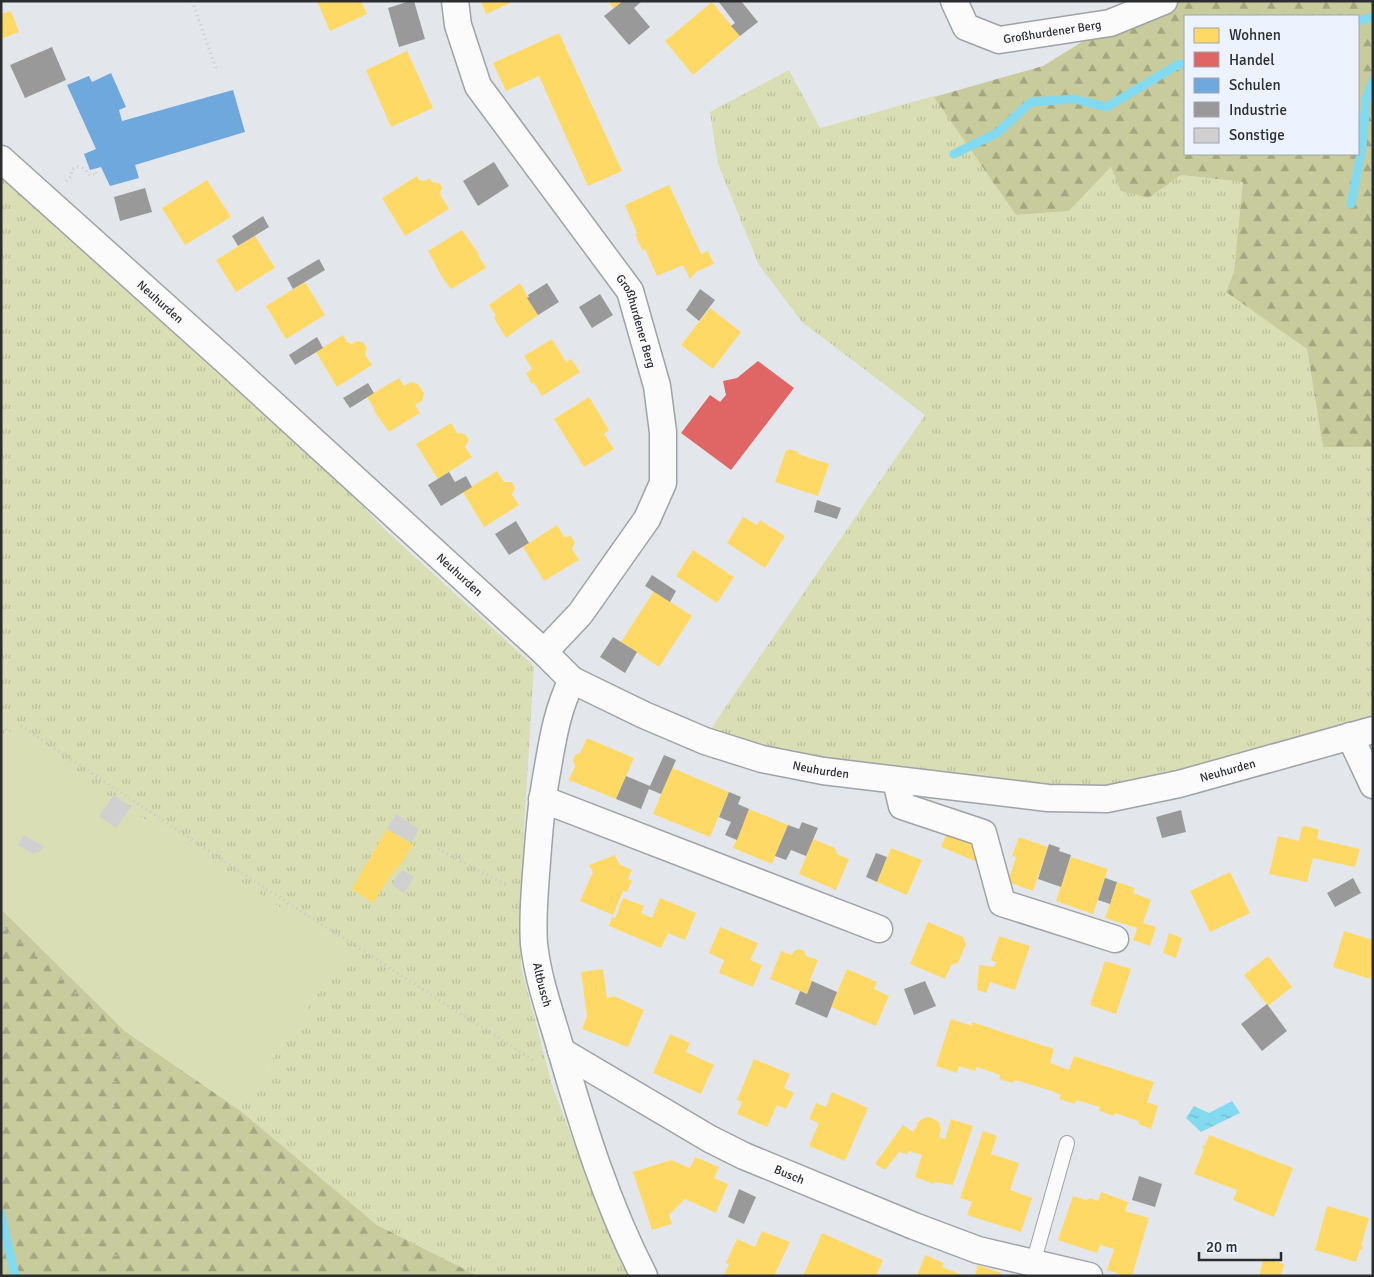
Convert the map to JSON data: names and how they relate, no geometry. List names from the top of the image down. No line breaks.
{"streets":{"street":["Großhurdener Berg","Neuhurden","Altbusch","Busch"]},"crossings":[["Großhurdener Berg","Neuhurden"],["Neuhurden","Altbusch"],["Altbusch","Busch"]],"legend":["Wohnen","Handel","Schulen","Industrie","Sonstige"],"scale_bar":"20 m"}
